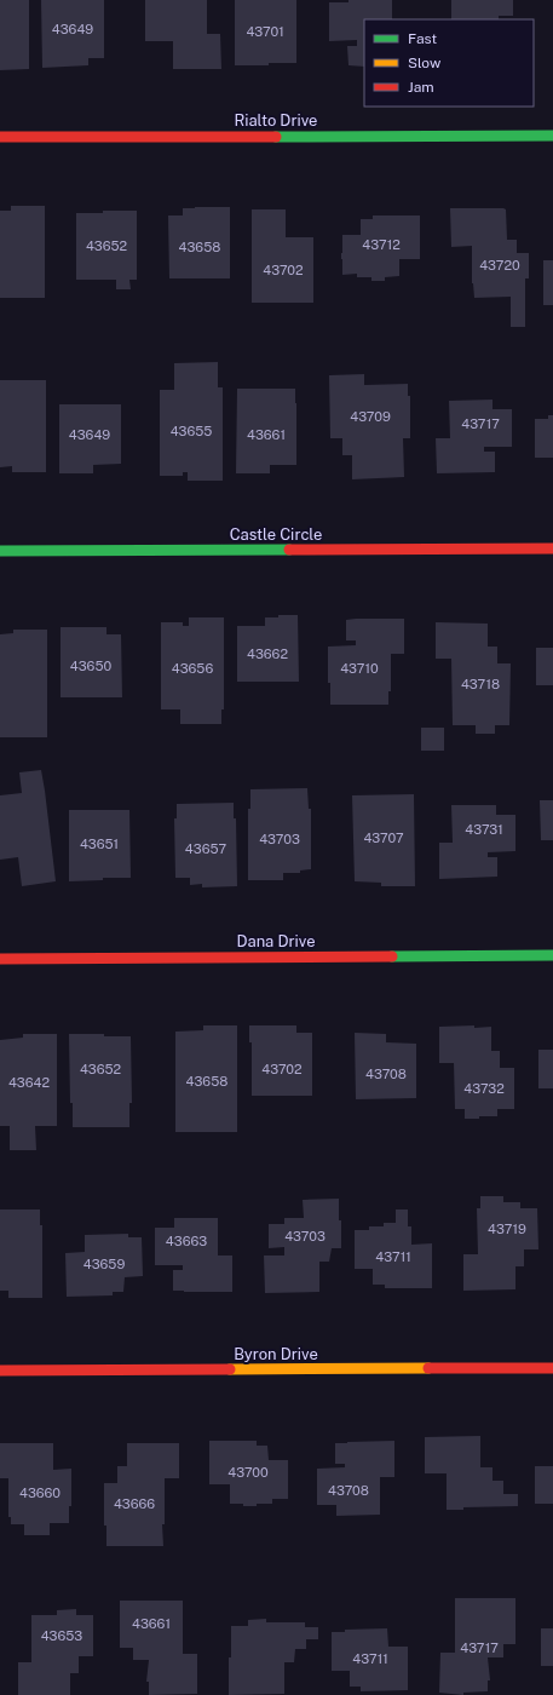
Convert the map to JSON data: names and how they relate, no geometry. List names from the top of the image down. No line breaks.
{"streets":{"street":["Rialto Drive","Castle Circle","Dana Drive","Byron Drive"]},"house_numbers":["43649","43701","43712","43652","43658","43720","43702","43709","43717","43655","43649","43661","43662","43650","43656","43710","43718","43731","43707","43703","43651","43657","43652","43702","43708","43658","43642","43732","43719","43703","43663","43711","43659","43700","43708","43660","43666","43661","43653","43717","43711"],"legend":["Fast","Slow","Jam"]}
